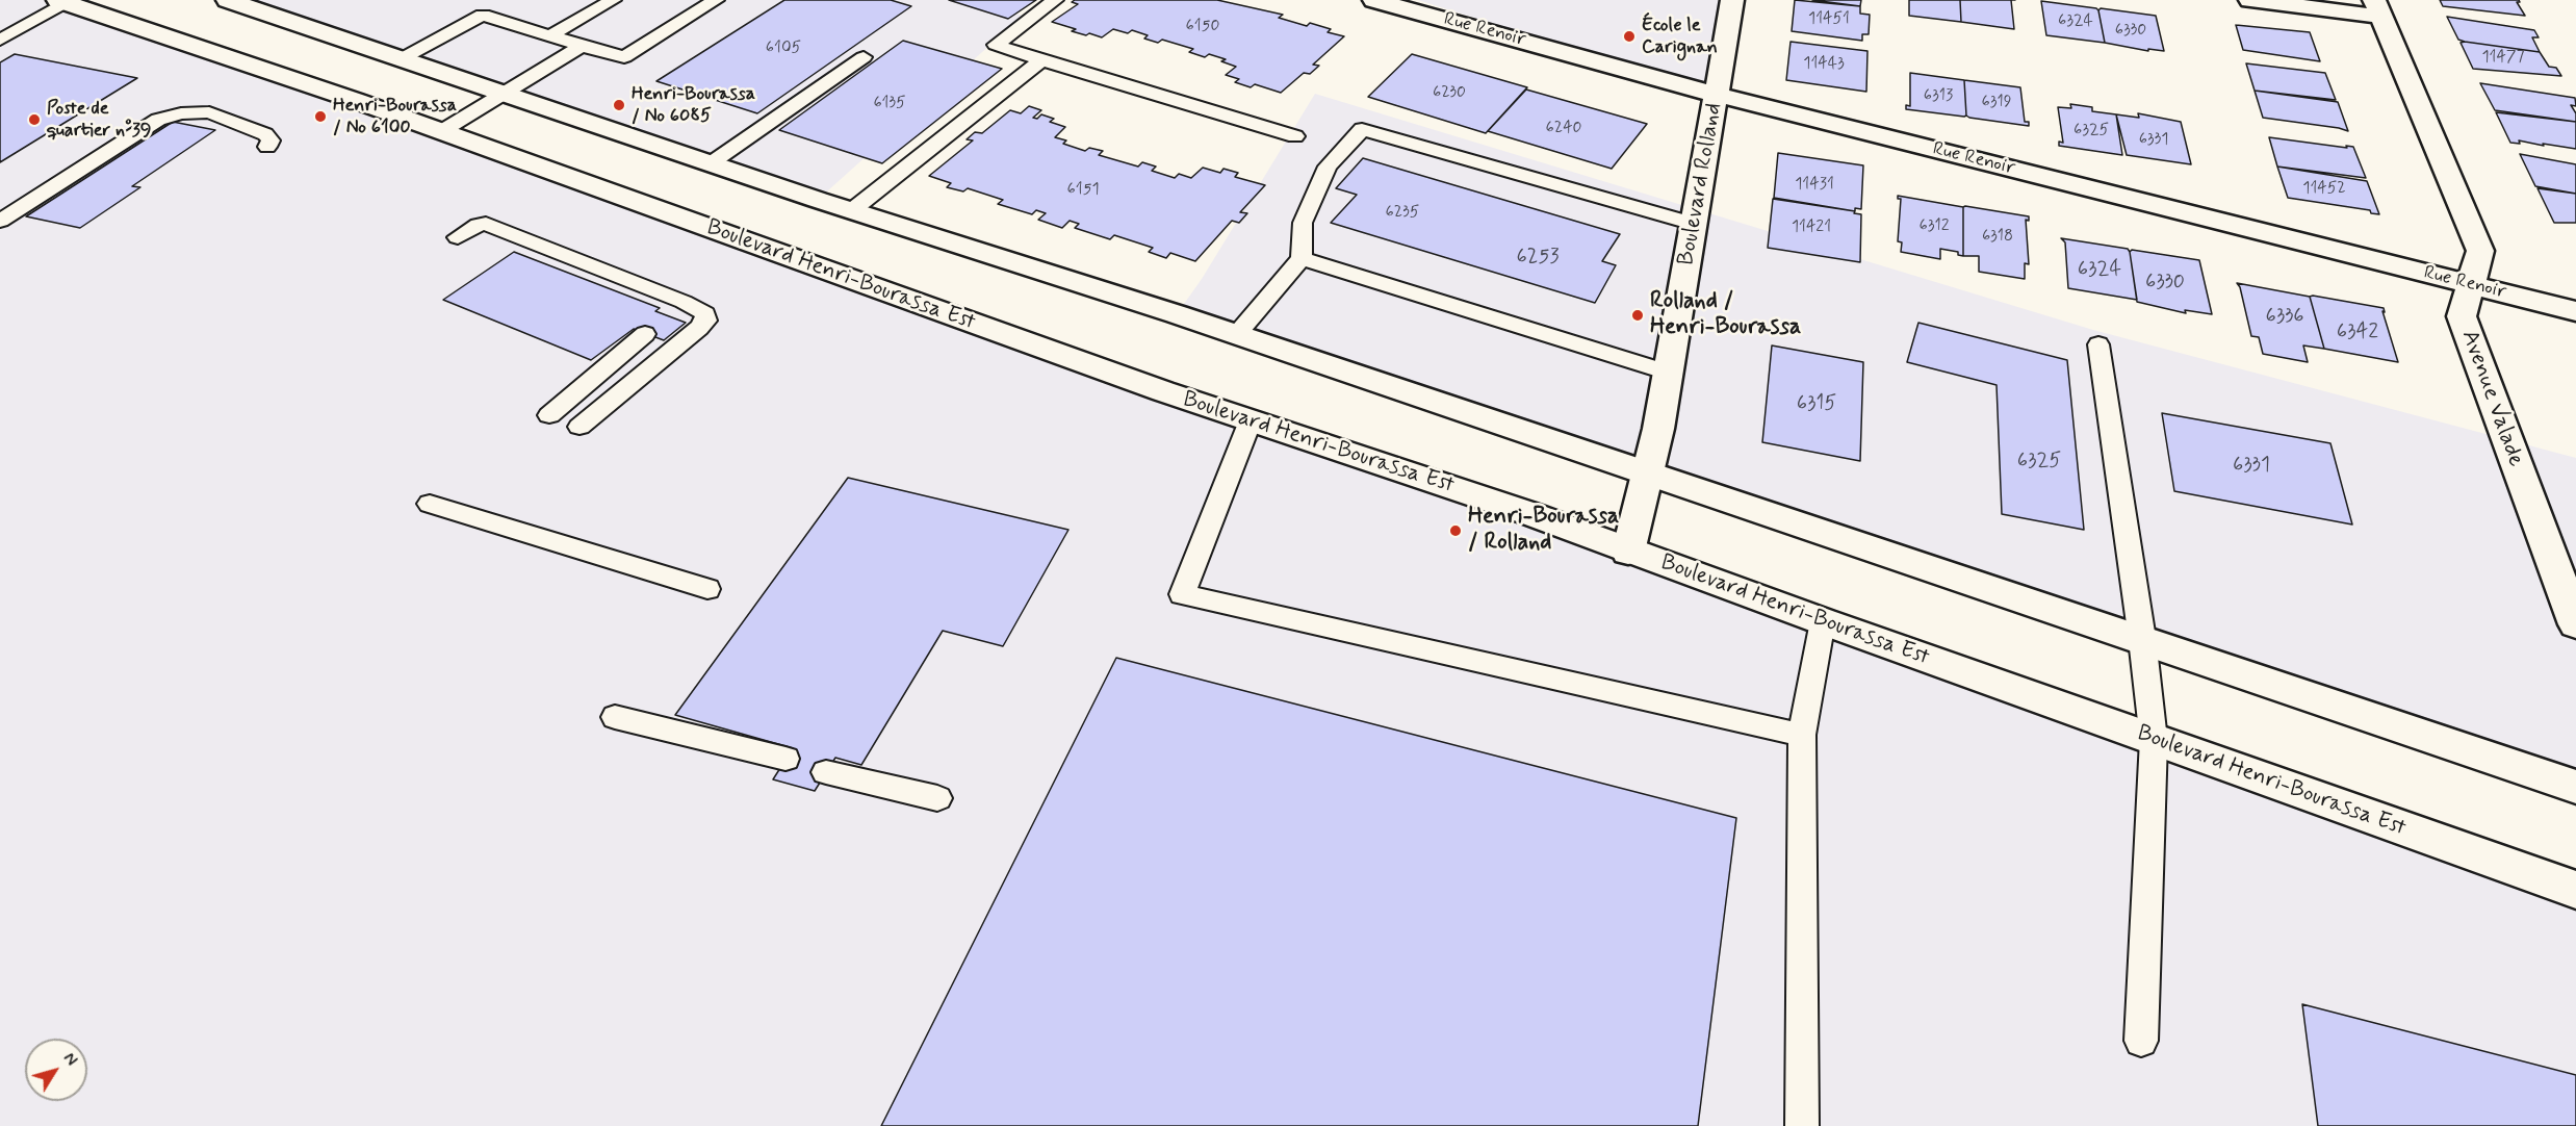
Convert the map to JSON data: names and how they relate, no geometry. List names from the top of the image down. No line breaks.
{"streets":{"main road":["Rue Renoir","Boulevard Rolland","Boulevard Henri-Bourassa Est","Avenue Valade"]},"crossings":[["Rue Renoir","Boulevard Rolland"],["Rue Renoir","Avenue Valade"],["Boulevard Rolland","Boulevard Henri-Bourassa Est"]],"places":["École le Carignan","Henri-Bourassa / No 6085","Henri-Bourassa / No 6100","Poste de quartier n°39","Rolland / Henri-Bourassa","Henri-Bourassa / Rolland"],"house_numbers":["11451","6324","6150","6330","6105","11477","11443","6230","6313","6319","6135","6240","6325","6331","11431","11452","6151","6235","6312","11421","6318","6253","6324","6330","6336","6342","6315","6325","6331"],"north":"top right"}
